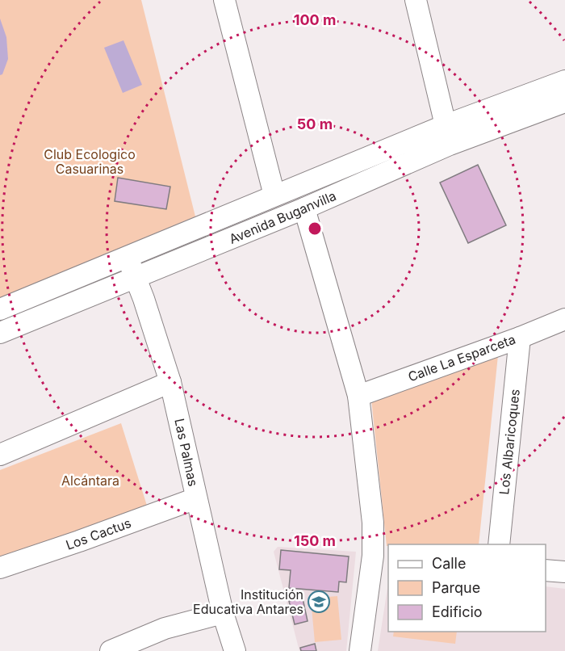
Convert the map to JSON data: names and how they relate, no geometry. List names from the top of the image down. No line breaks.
{"streets":{"street":["Avenida Buganvilla","Calle La Esparceta","Los Albaricoques","Las Palmas","Los Cactus"]},"crossings":[["Avenida Buganvilla","Las Palmas"],["Calle La Esparceta","Los Albaricoques"],["Las Palmas","Los Cactus"]],"parks":["Club Ecologico Casuarinas","Alcántara"],"places":{"school or university":["Institución Educativa Antares"]},"legend":["Calle","Parque","Edificio"],"rings":["100 m","50 m","150 m"]}
